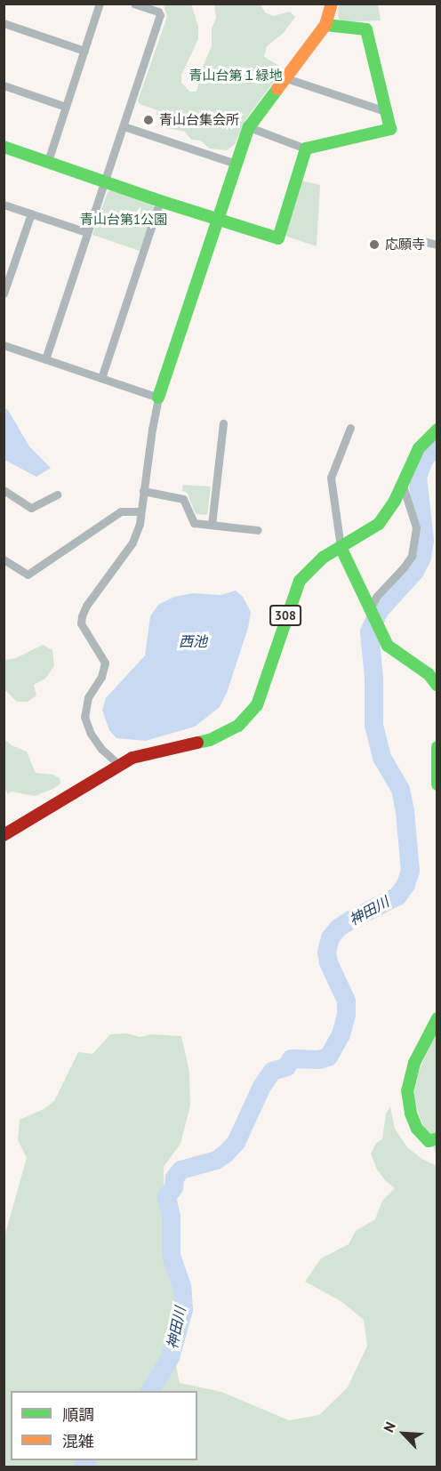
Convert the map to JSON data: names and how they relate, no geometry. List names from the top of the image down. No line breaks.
{"streets":{"main road":["308"]},"water":["西池","神田川"],"parks":["青山台第１緑地","青山台第1公園"],"places":["青山台集会所","応願寺"],"legend":["順調","混雑"],"north":"top left"}
